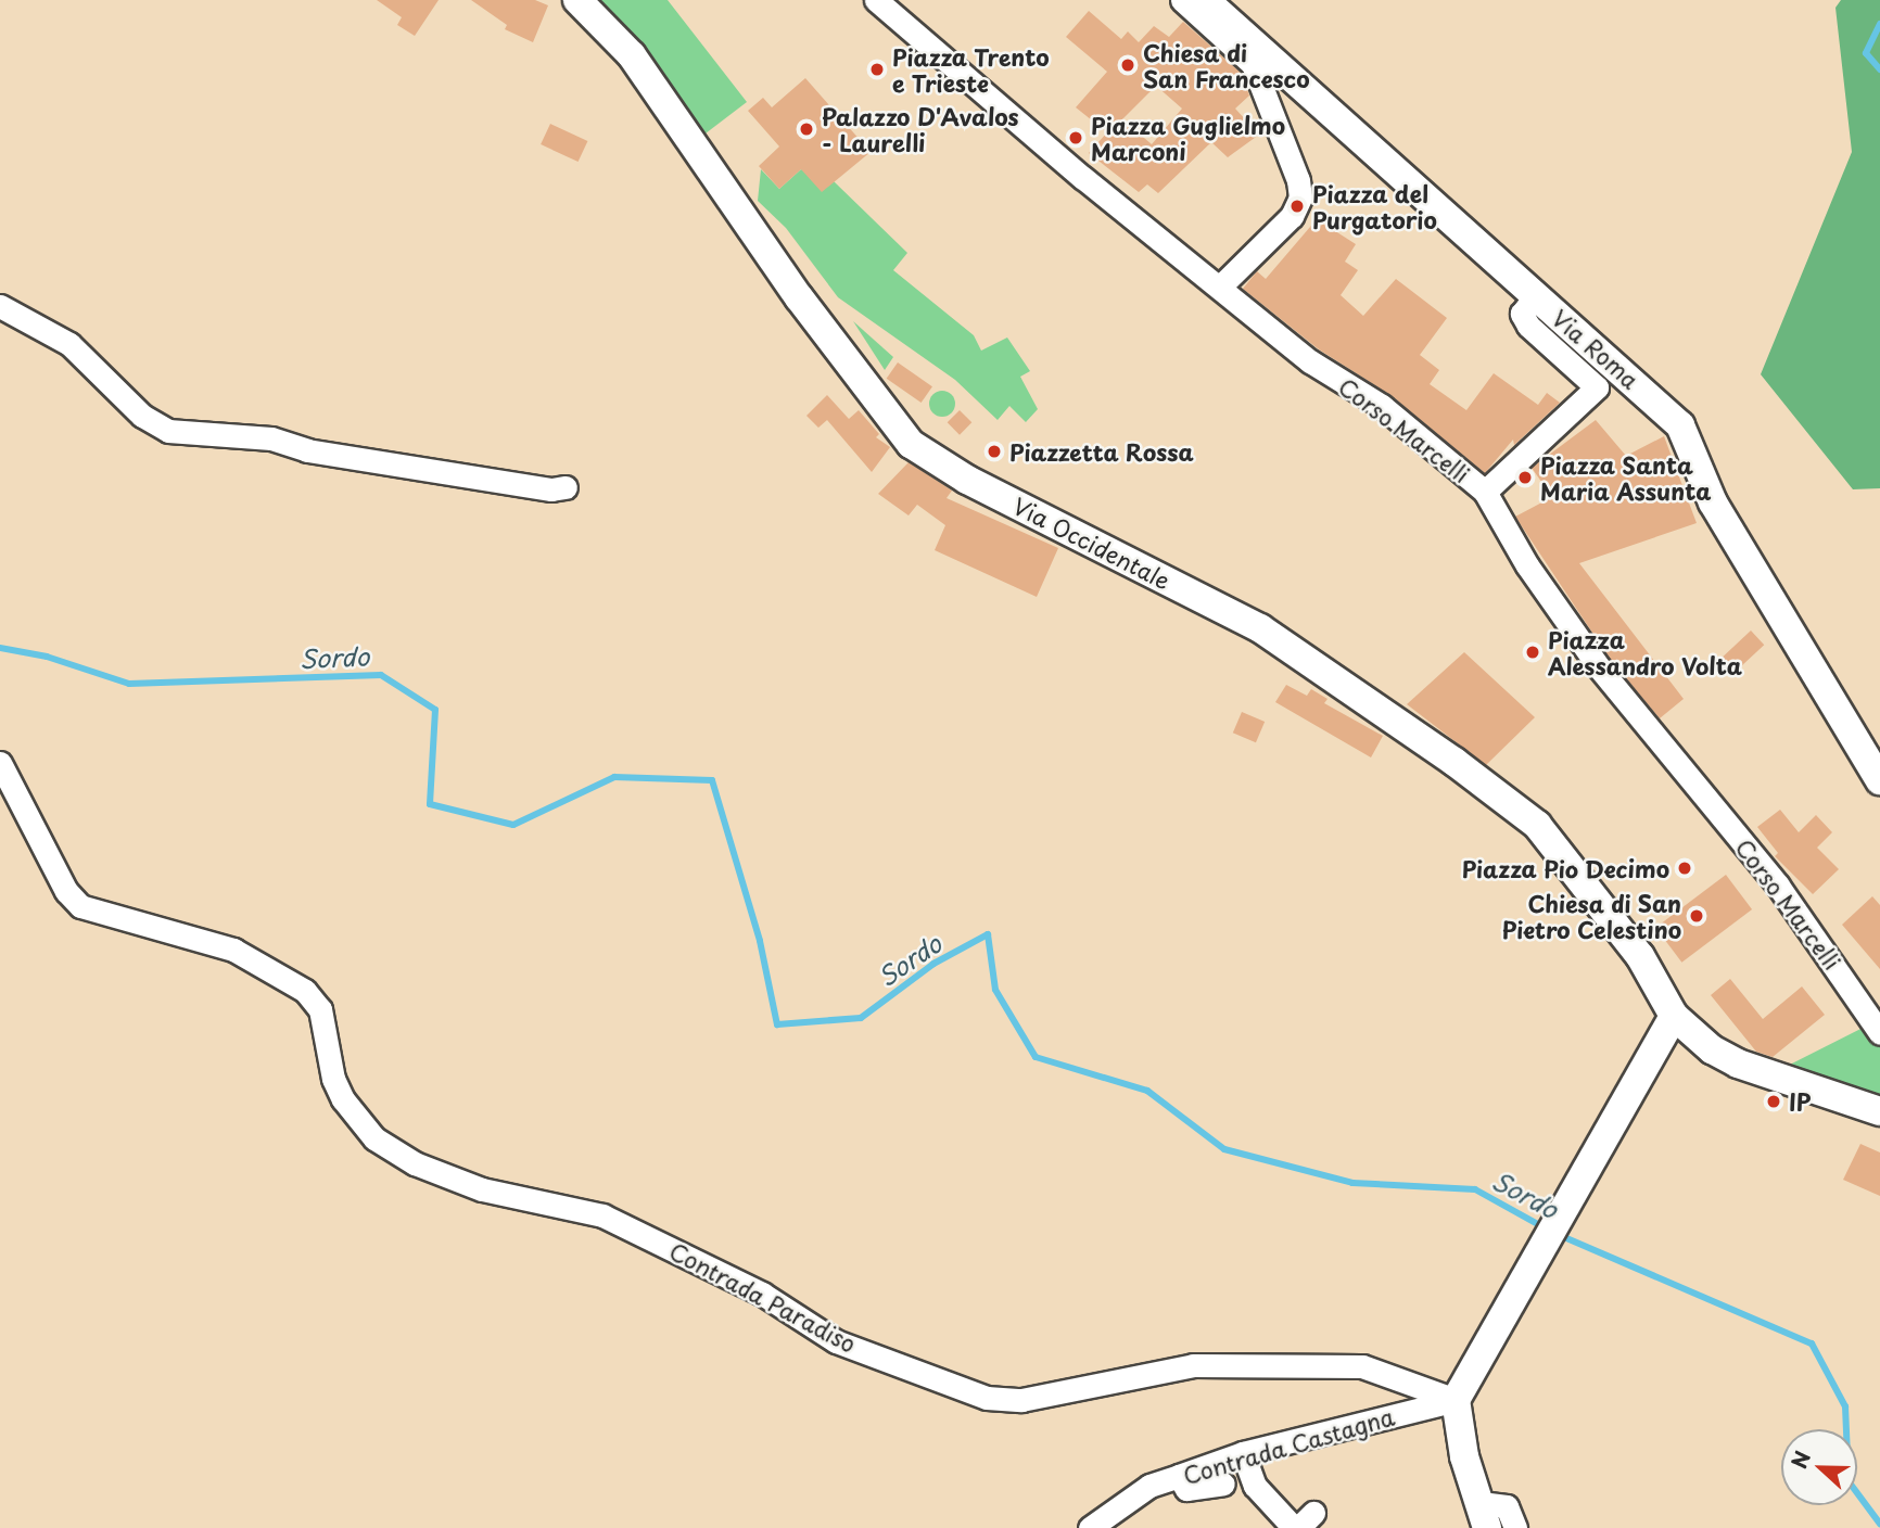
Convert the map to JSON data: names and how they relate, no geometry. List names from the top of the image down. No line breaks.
{"streets":{"main road":["Via Roma","Via Occidentale"],"street":["Corso Marcelli","Contrada Paradiso","Contrada Castagna"]},"crossings":[["Contrada Paradiso","Contrada Castagna"]],"water":["Sordo"],"places":["Chiesa di San Francesco","Piazza Trento e Trieste","Palazzo D'Avalos - Laurelli","Piazza Guglielmo Marconi","Piazza del Purgatorio","Piazzetta Rossa","Piazza Santa Maria Assunta","Piazza Alessandro Volta","Piazza Pio Decimo","Chiesa di San Pietro Celestino","IP"],"north":"left"}
